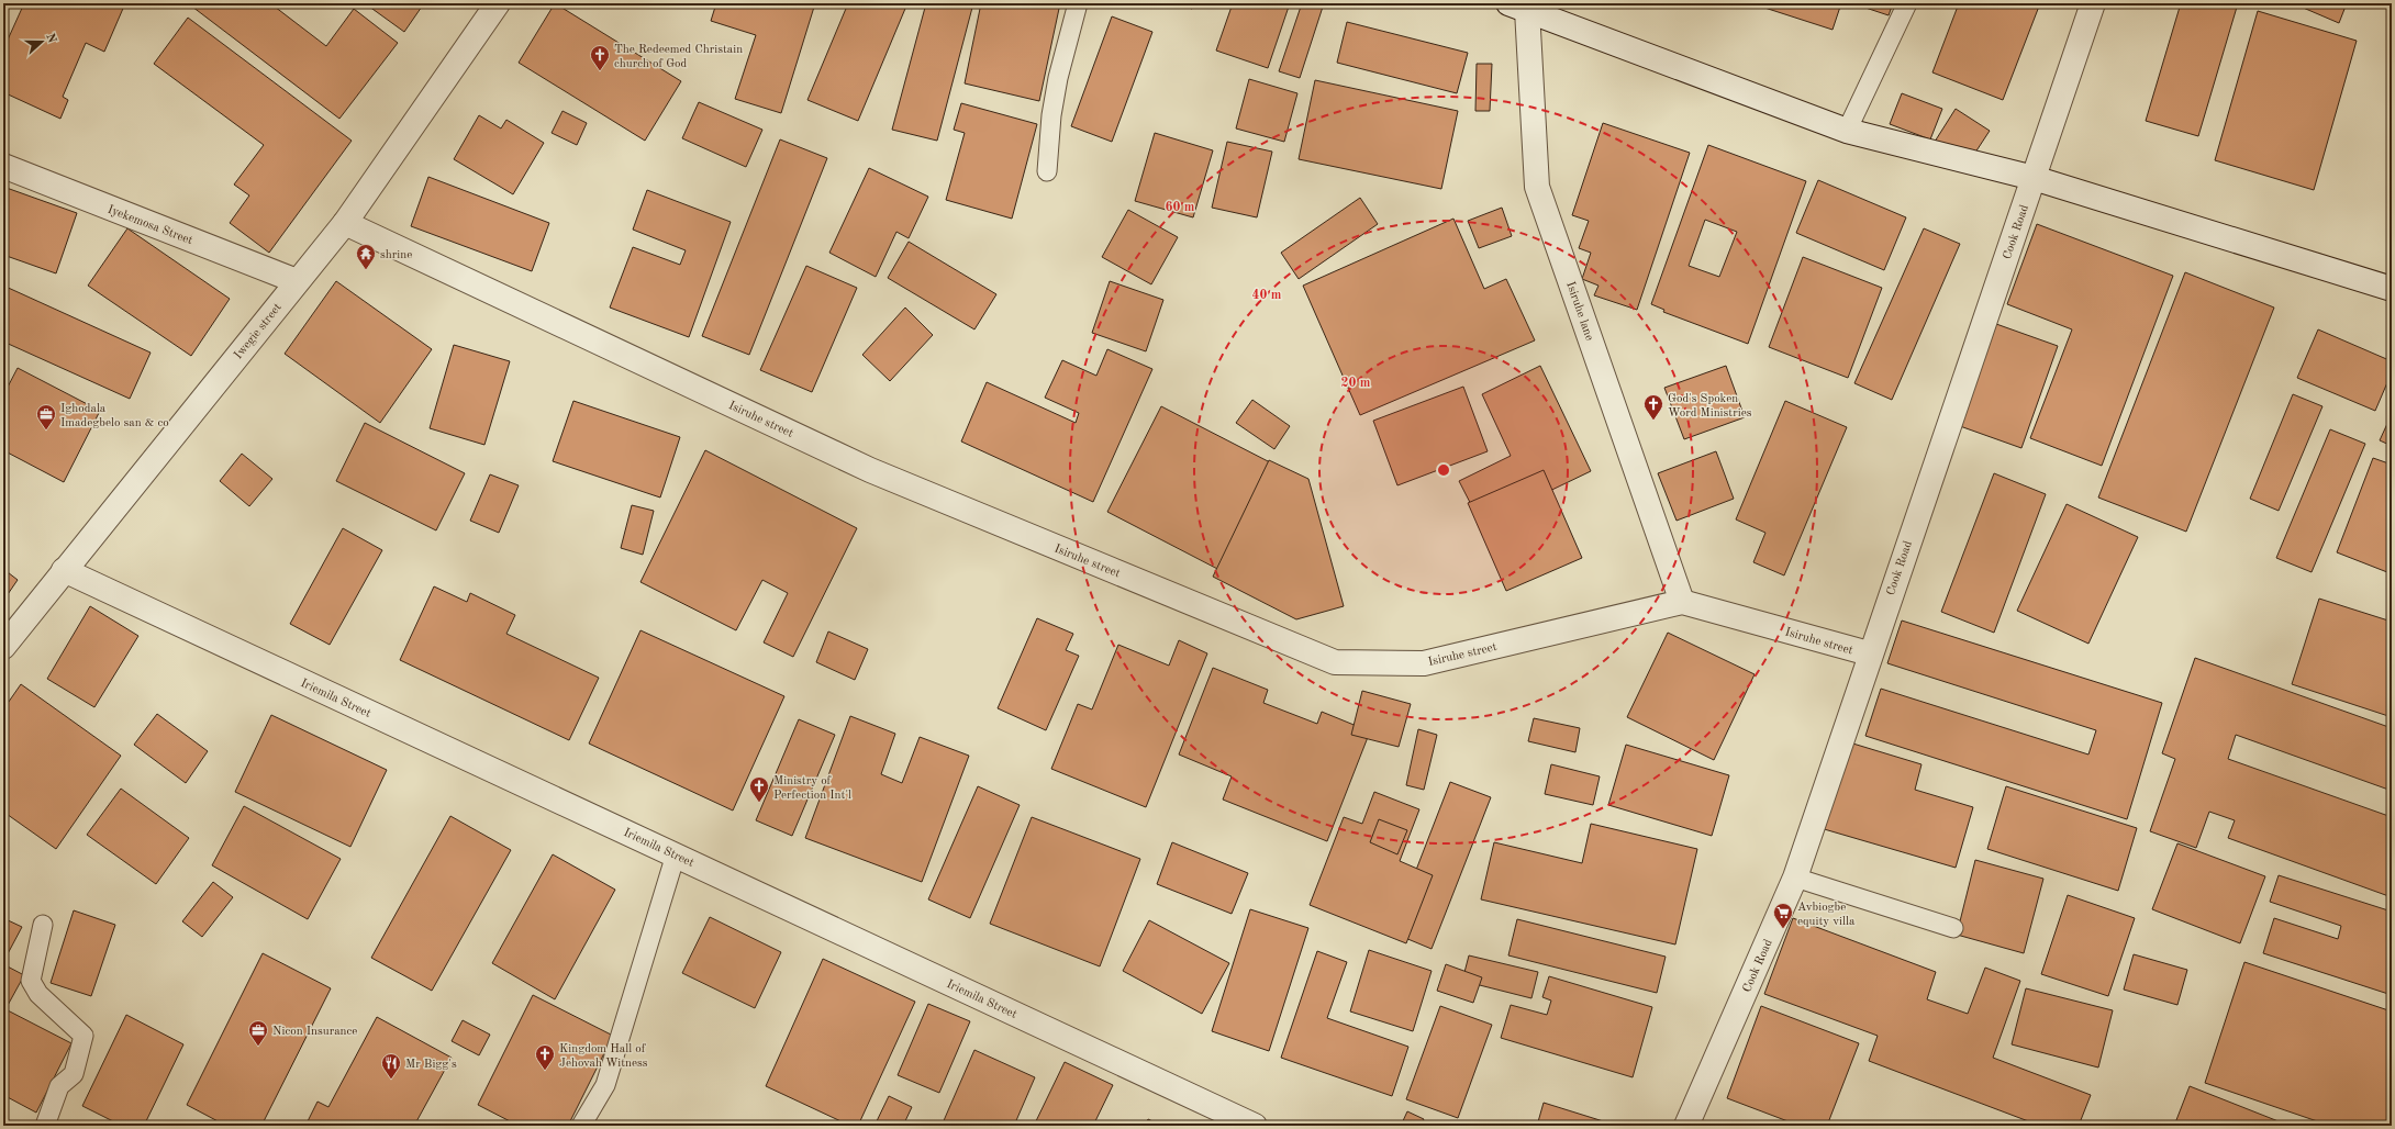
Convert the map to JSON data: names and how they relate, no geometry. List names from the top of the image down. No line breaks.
{"streets":{"street":["Iyekemosa Street","Cook Road","Isiruhe lane","Iwegie street","Isiruhe street","Iriemila Street"]},"crossings":[["Iyekemosa Street","Iwegie street"],["Cook Road","Isiruhe street"],["Isiruhe lane","Isiruhe street"],["Iwegie street","Isiruhe street"],["Iwegie street","Iriemila Street"]],"places":{"church":["The Redeemed Christain church of God","God's Spoken Word Ministries","Ministry of Perfection Int'l","Kingdom Hall of Jehovah Witness"],"temple":["shrine"],"office":["Ighodala Imadegbelo san & co","Nicon Insurance"],"supermarket":["Avbiogbe equity villa"],"restaurant":["Mr Bigg's"]},"north":"right","rings":["60 m","40 m","20 m"]}
